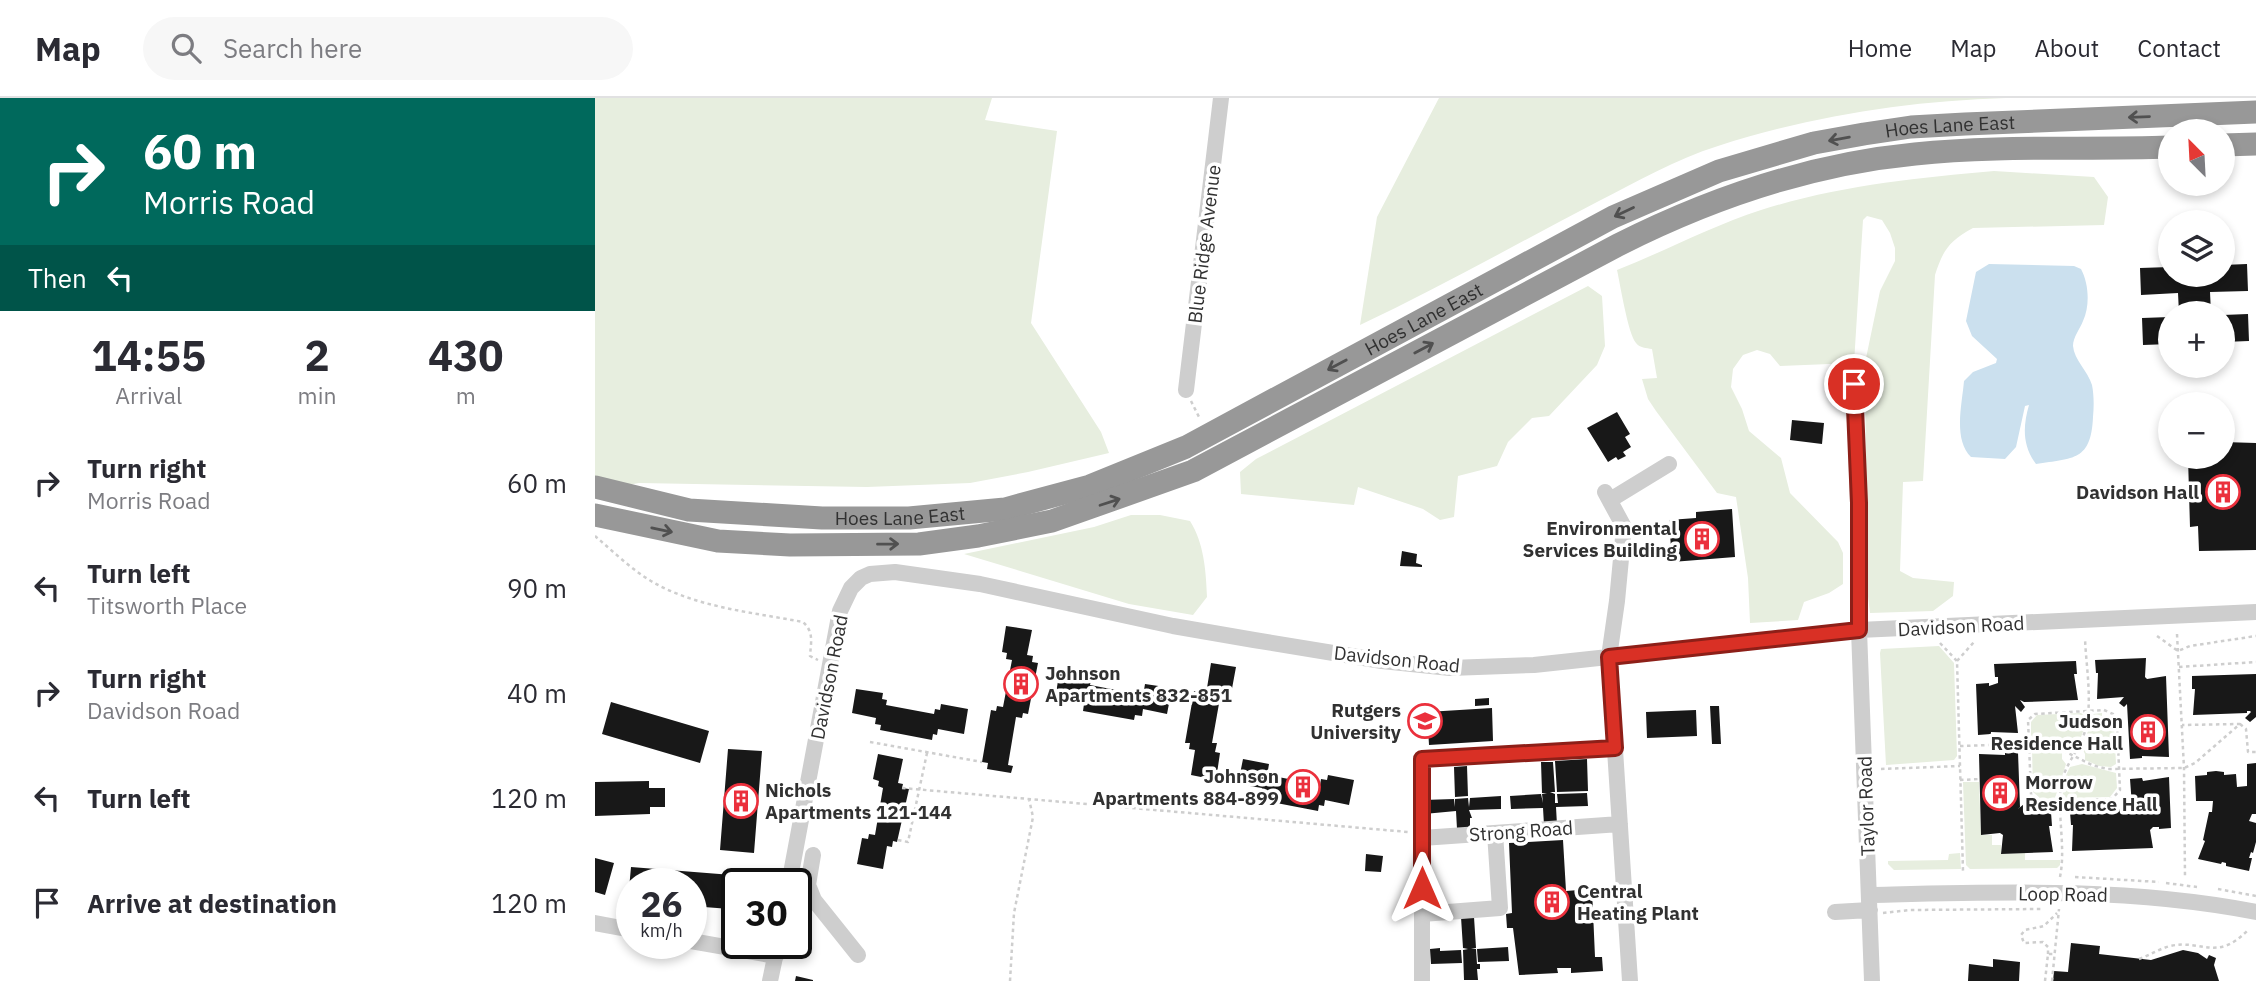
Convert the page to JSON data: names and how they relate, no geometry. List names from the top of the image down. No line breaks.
{"streets":{"highway":["Hoes Lane East"],"street":["Blue Ridge Avenue","Davidson Road","Taylor Road","Strong Road","Loop Road"]},"crossings":[["Davidson Road","Taylor Road"],["Taylor Road","Loop Road"]],"places":{"building":["Davidson Hall","Environmental Services Building","Johnson Apartments 832-851","Judson Residence Hall","Johnson Apartments 884-899","Morrow Residence Hall","Nichols Apartments 121-144","Central Heating Plant"],"school or university":["Rutgers University"]},"north":"top left","page":{"header":"Map","search":"Search here","nav":["Home","Map","About","Contact"],"turn":["60 m","Morris Road"],"map_buttons":["+","−"],"then":"Then","eta":["14:55","Arrival","2","min","430","m"],"list":[{"name":"Turn right","note":"Morris Road","value":"60 m"},{"name":"Turn left","note":"Titsworth Place","value":"90 m"},{"name":"Turn right","note":"Davidson Road","value":"40 m"},{"name":"Turn left","value":"120 m"},{"name":"Arrive at destination","value":"120 m"}],"speed":"26 km/h","limit":"30"}}
